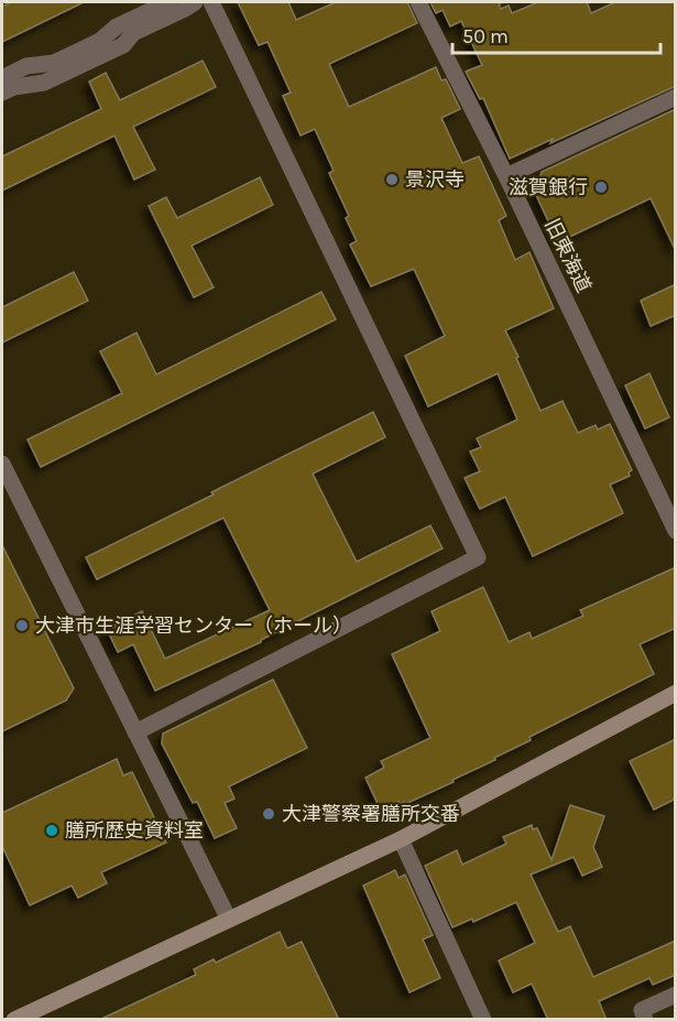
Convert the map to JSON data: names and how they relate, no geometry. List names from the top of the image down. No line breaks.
{"streets":{"street":["旧東海道"]},"places":["景沢寺","滋賀銀行","大津市生涯学習センター（ホール）","大津警察署膳所交番","膳所歴史資料室"],"scale_bar":"50 m"}
